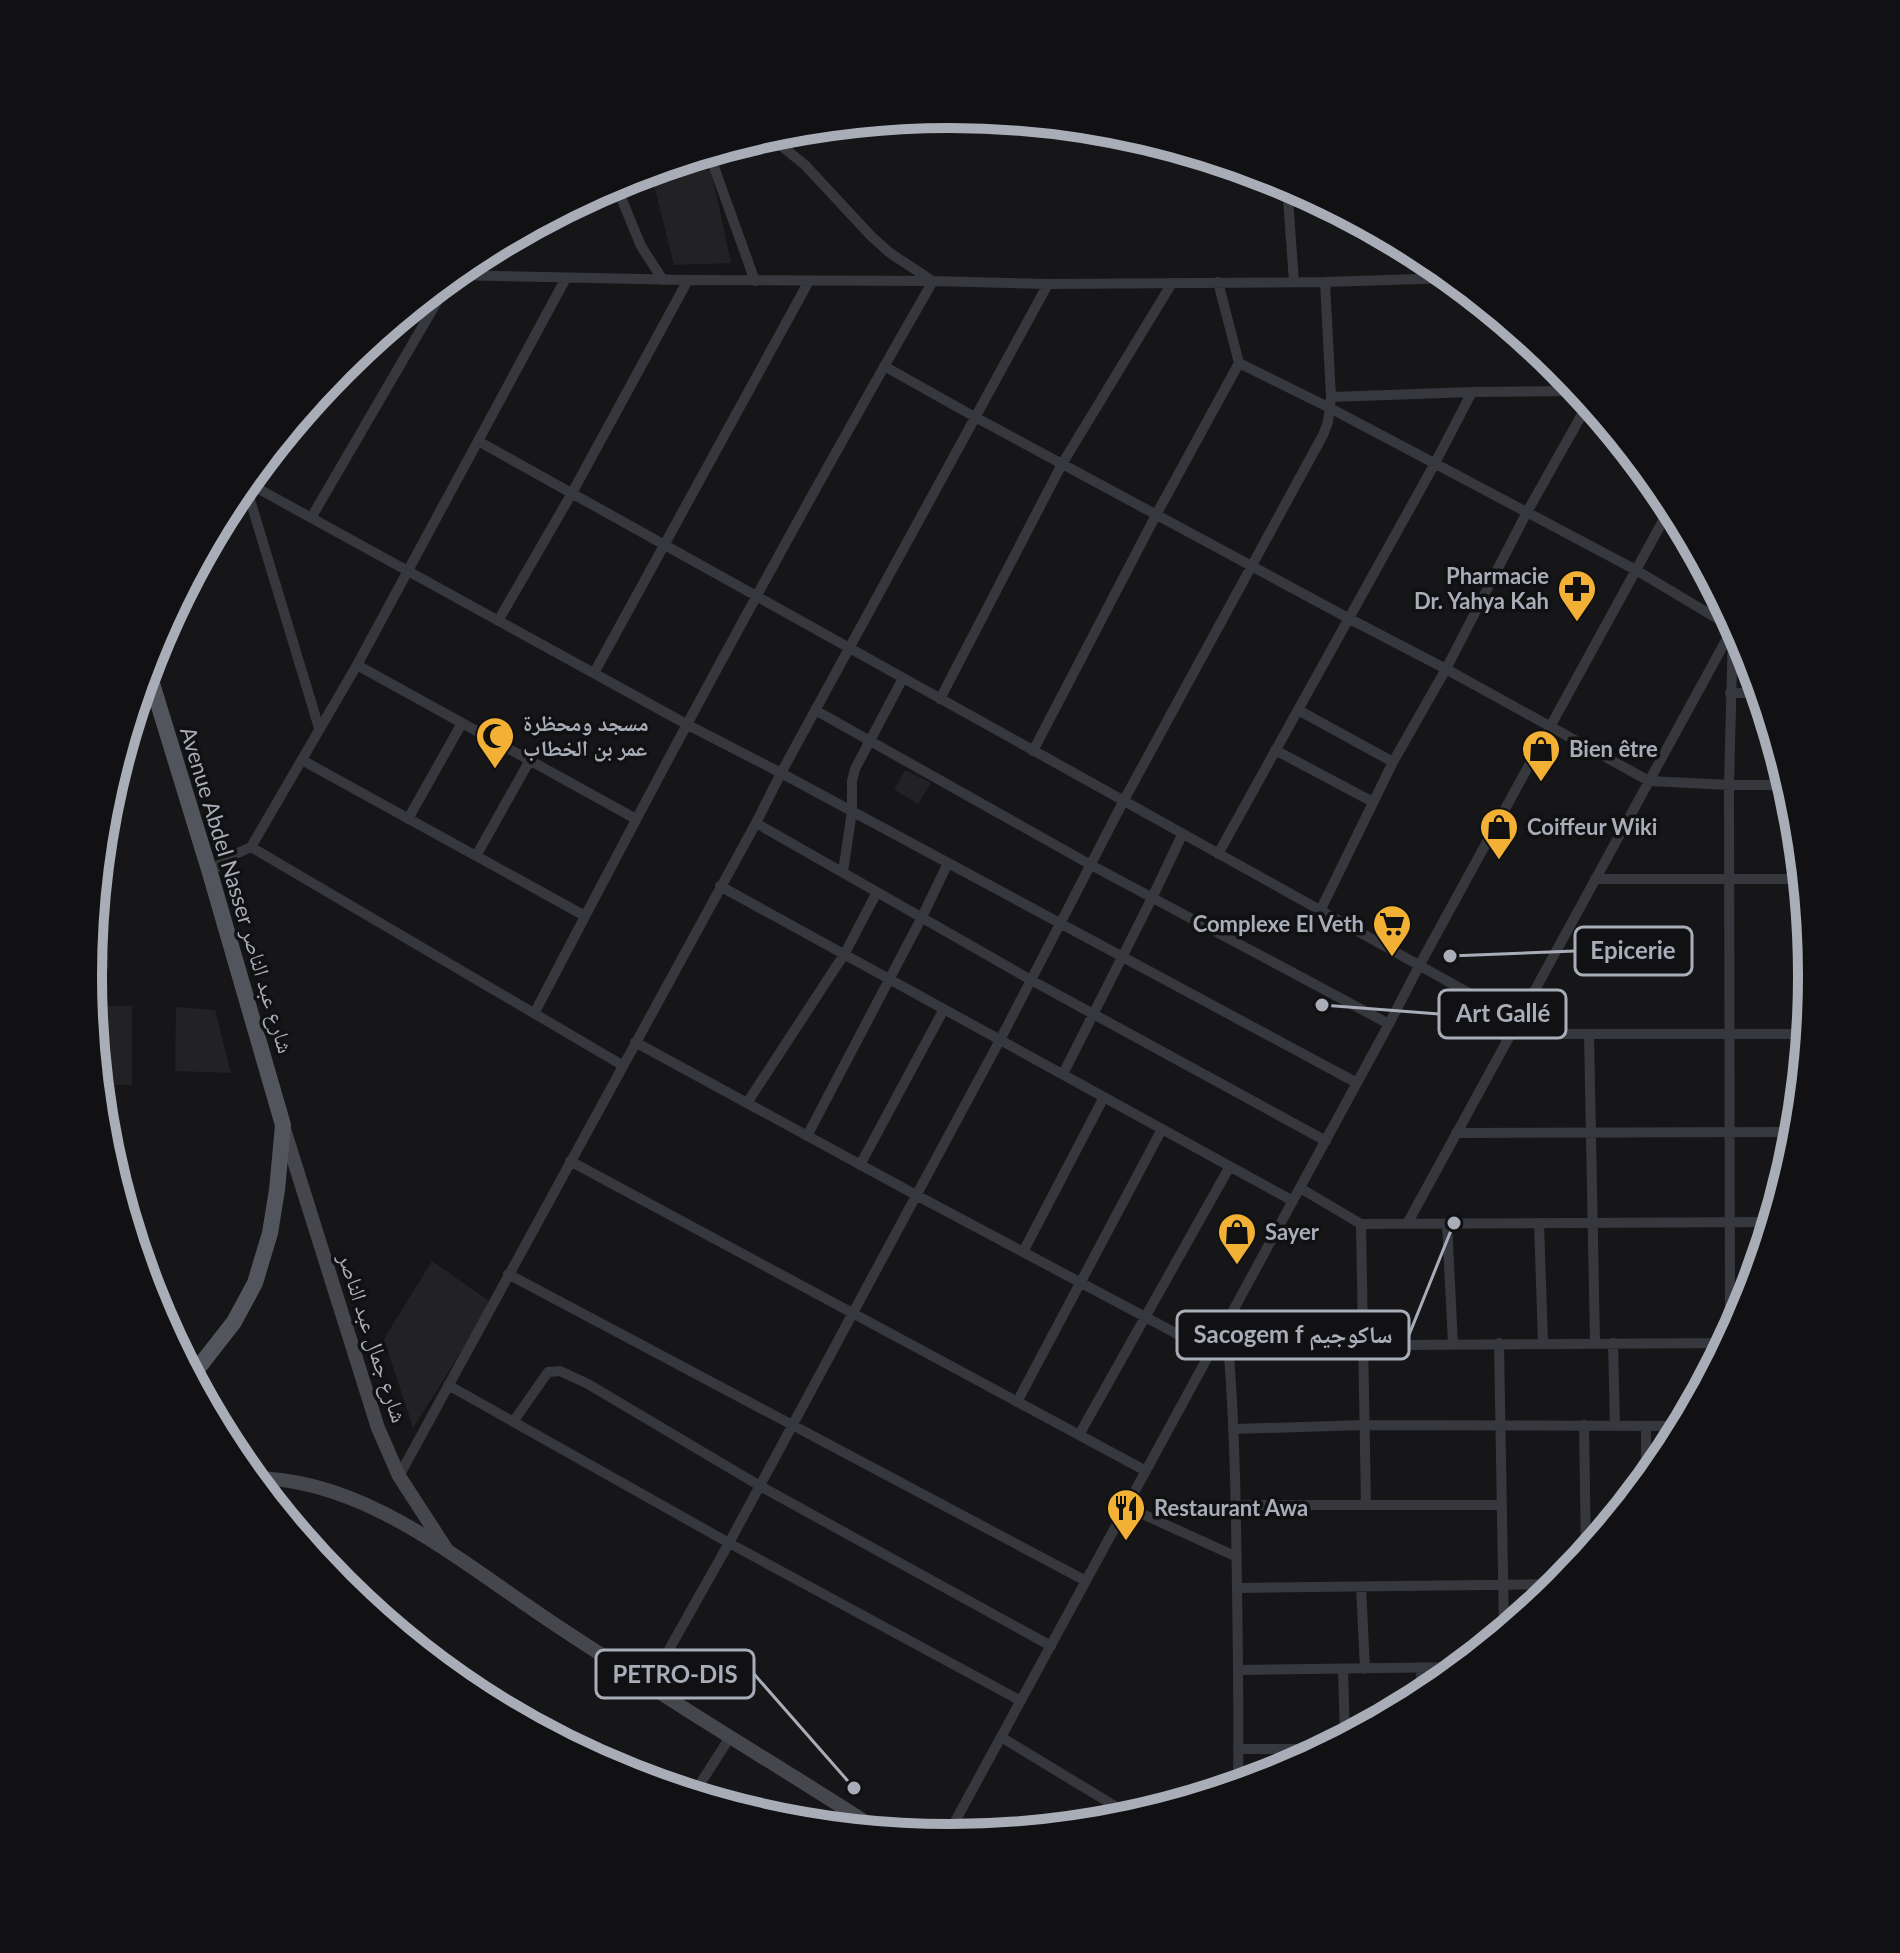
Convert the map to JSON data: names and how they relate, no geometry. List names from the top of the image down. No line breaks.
{"streets":{"main road":["Avenue Abdel Nasser شارع عبد الناصر","شارع جمال عبد الناصر"]},"crossings":[["Avenue Abdel Nasser شارع عبد الناصر","شارع جمال عبد الناصر"]],"places":{"pharmacy":["Pharmacie Dr. Yahya Kah"],"mosque":["مسجد ومحظرة عمر بن الخطاب"],"shop":["Bien être","Coiffeur Wiki","Sayer"],"other":["Epicerie","Art Gallé","Sacogem f ساكوجيم","PETRO-DIS"],"supermarket":["Complexe El Veth"],"restaurant":["Restaurant Awa"]}}
